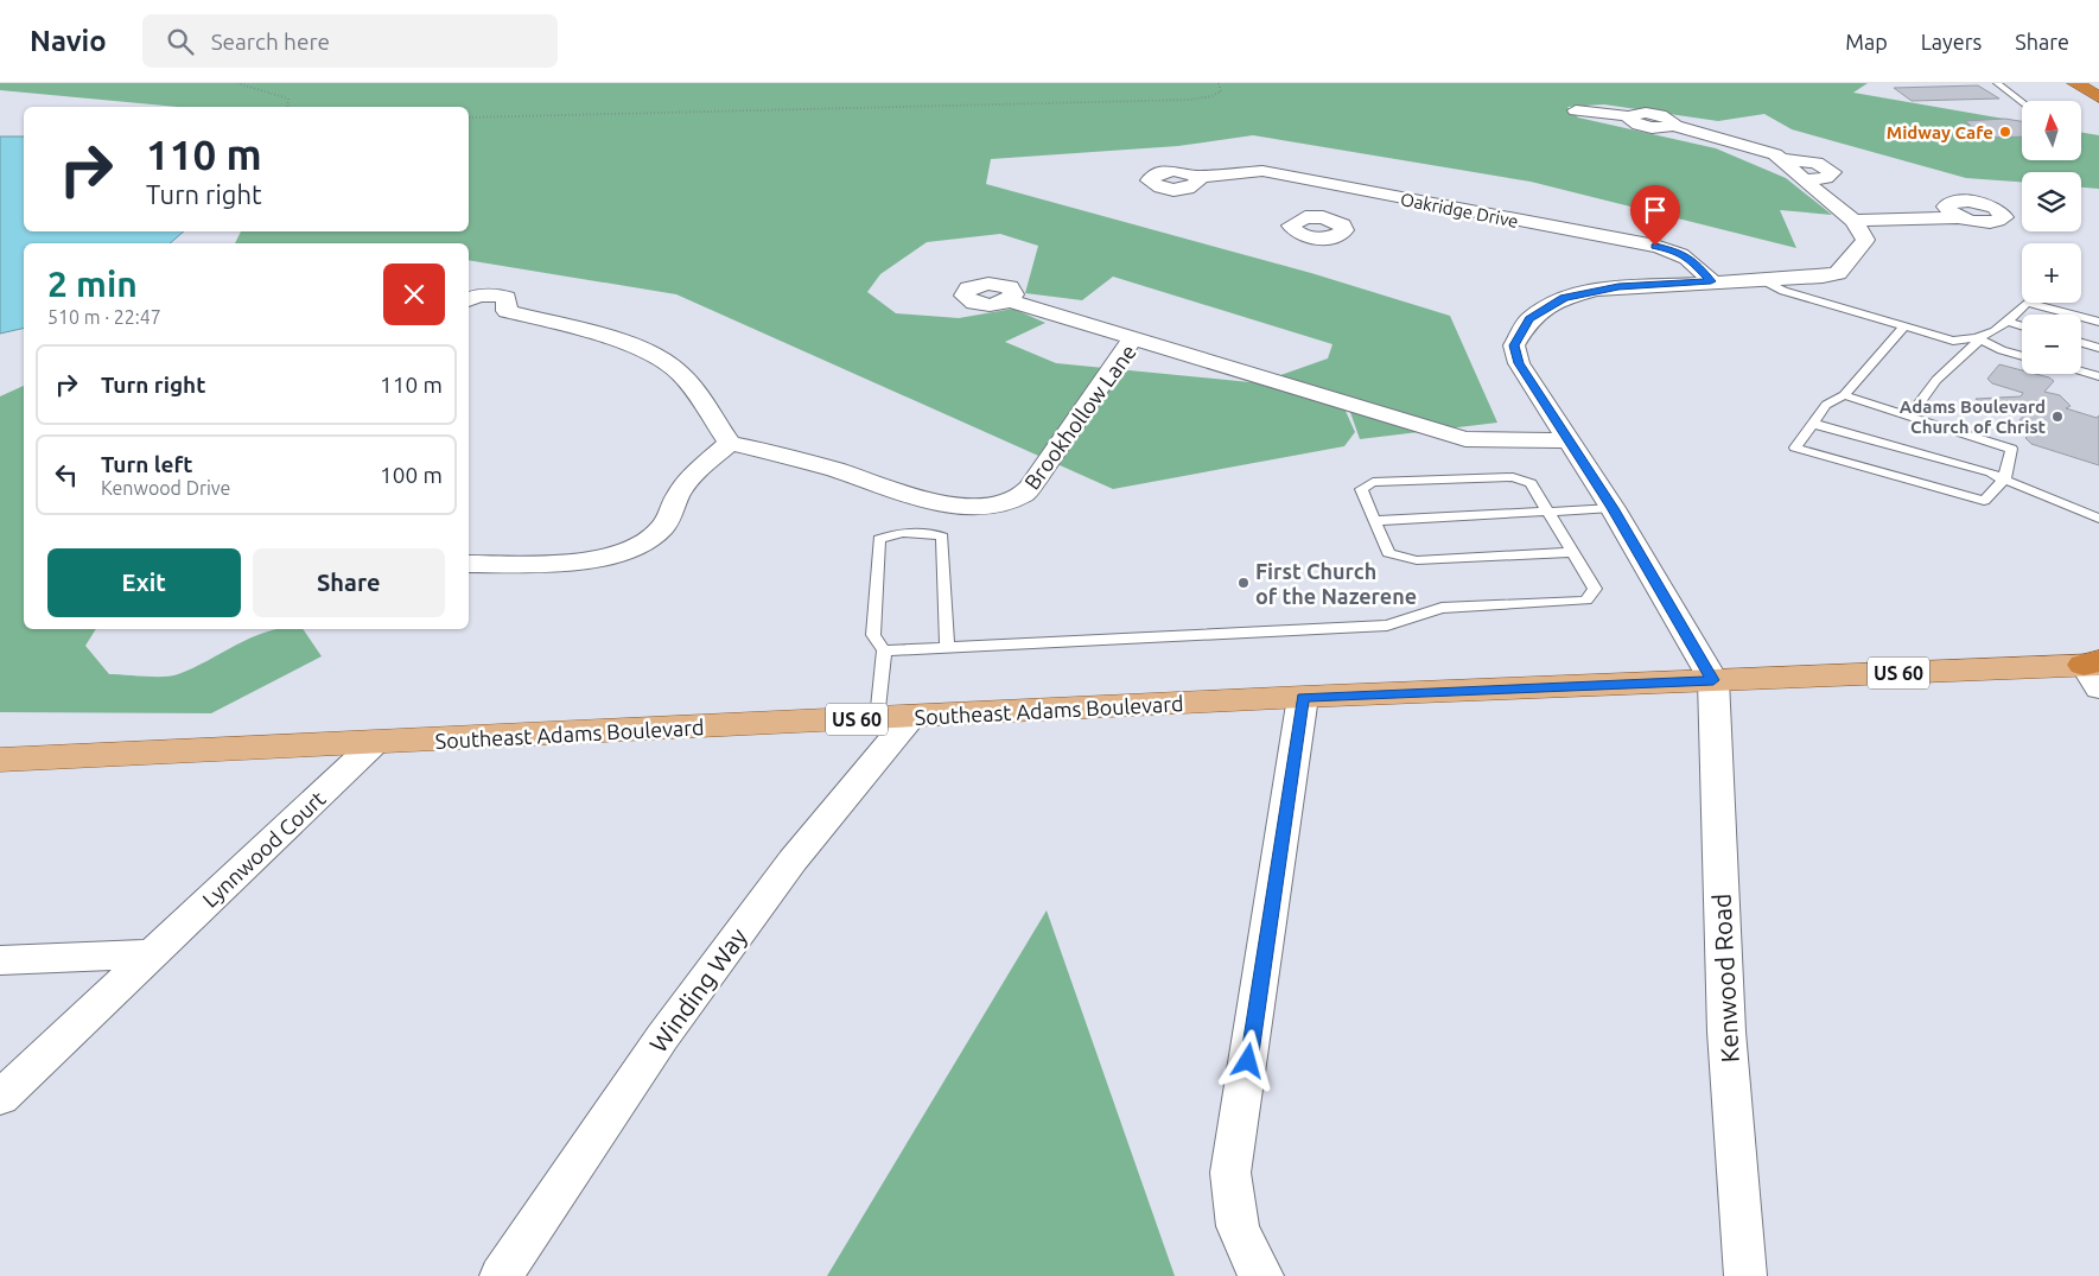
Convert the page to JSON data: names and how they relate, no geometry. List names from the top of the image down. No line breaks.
{"streets":{"main road":["US 60","Southeast Adams Boulevard"],"street":["Oakridge Drive","Brookhollow Lane","Lynnwood Court","Kenwood Road","Winding Way"]},"crossings":[["Southeast Adams Boulevard","Lynnwood Court"],["Southeast Adams Boulevard","Kenwood Road"],["Southeast Adams Boulevard","Winding Way"]],"places":["Midway Cafe","Adams Boulevard Church of Christ","First Church of the Nazerene"],"north":"top","page":{"header":"Navio","search":"Search here","nav":["Map","Layers","Share"],"map_buttons":["+","−"],"turn":["110 m","Turn right"],"heading":["2 min","510 m · 22:47"],"list":[{"name":"Turn right","value":"110 m"},{"name":"Turn left","note":"Kenwood Drive","value":"100 m"}],"buttons":["Exit","Share"]}}
